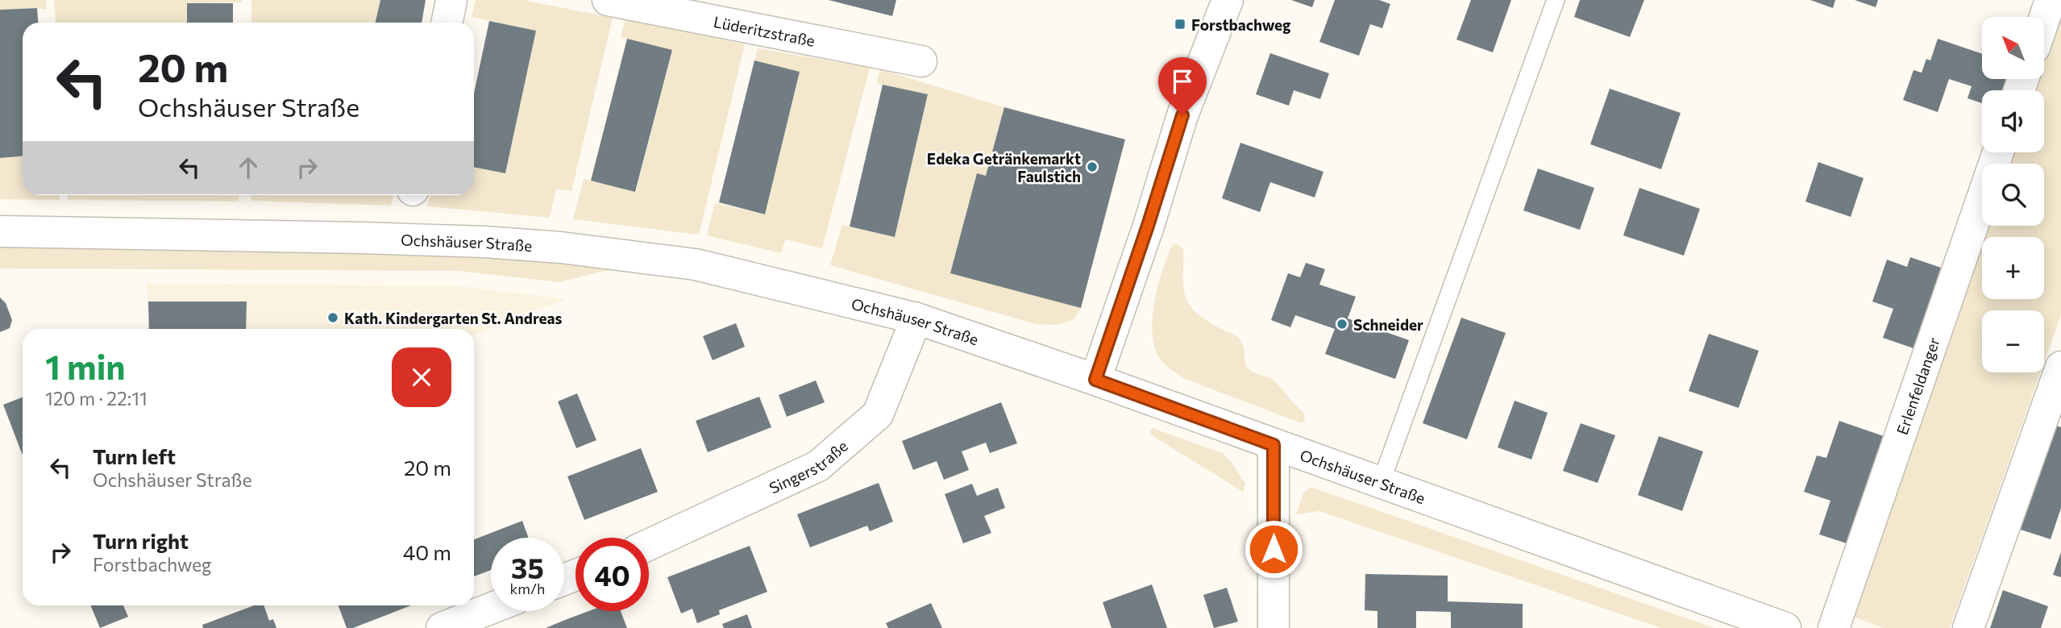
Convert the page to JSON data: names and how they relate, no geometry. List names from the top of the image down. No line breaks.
{"streets":{"street":["Lüderitzstraße","Ochshäuser Straße","Erlenfeldanger","Singerstraße"]},"crossings":[["Ochshäuser Straße","Singerstraße"]],"places":{"transit":["Forstbachweg"],"other":["Edeka Getränkemarkt Faulstich","Kath. Kindergarten St. Andreas","Schneider"]},"north":"top left","page":{"map_buttons":["+","−"],"turn":["20 m","Ochshäuser Straße"],"heading":["1 min","120 m · 22:11"],"list":[{"name":"Turn left","note":"Ochshäuser Straße","value":"20 m"},{"name":"Turn right","note":"Forstbachweg","value":"40 m"}],"speed":"35 km/h","limit":"40"}}
